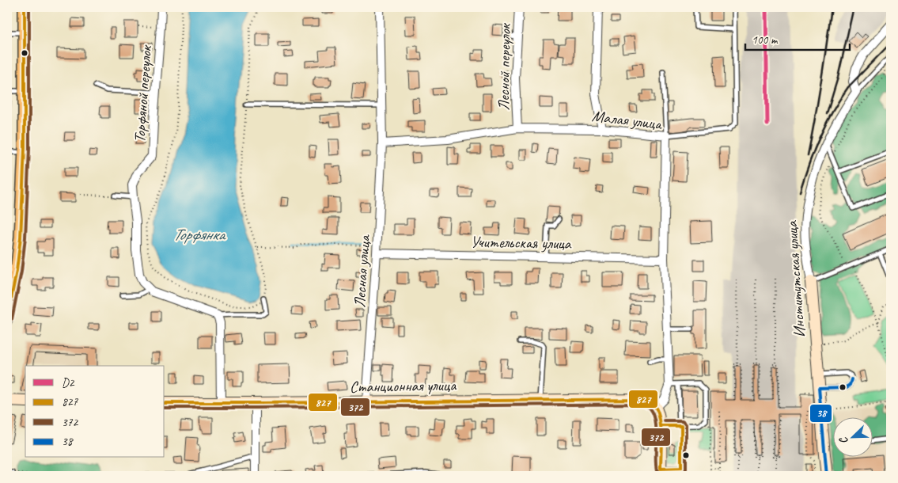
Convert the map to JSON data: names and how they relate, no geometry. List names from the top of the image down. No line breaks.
{"streets":{"main road":["Институтская улица","Станционная улица"],"street":["Лесной переулок","Торфяной переулок","Малая улица","Учительская улица","Лесная улица"]},"crossings":[["Лесной переулок","Малая улица"],["Малая улица","Учительская улица"],["Малая улица","Лесная улица"],["Малая улица","Станционная улица"],["Учительская улица","Лесная улица"],["Лесная улица","Станционная улица"]],"water":["Торфянка"],"lines":["transit line D2","transit line 827","transit line 372","transit line 38"],"legend":["D2","827","372","38"],"scale_bar":"100 m","north":"bottom left"}
